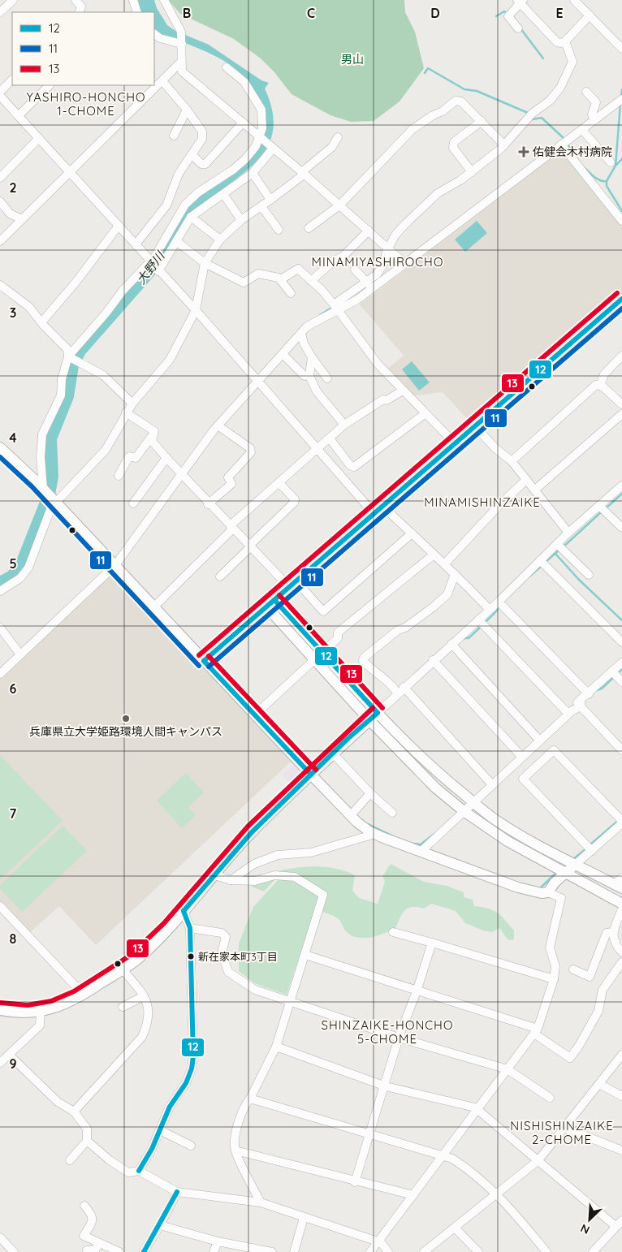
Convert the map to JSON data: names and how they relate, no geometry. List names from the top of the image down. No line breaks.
{"districts":["YASHIRO-HONCHO 1-CHOME","MINAMIYASHIROCHO","MINAMISHINZAIKE","SHINZAIKE-HONCHO 5-CHOME","NISHISHINZAIKE 2-CHOME"],"water":["大野川"],"parks":["男山"],"places":{"health":["佑健会木村病院"],"other":["兵庫県立大学姫路環境人間キャンパス","新在家本町3丁目"]},"lines":["transit line 13","transit line 12","transit line 11"],"legend":["12","11","13"],"north":"bottom left","grid":{"columns":["B","C","D","E"],"rows":["2","3","4","5","6","7","8","9"]}}
